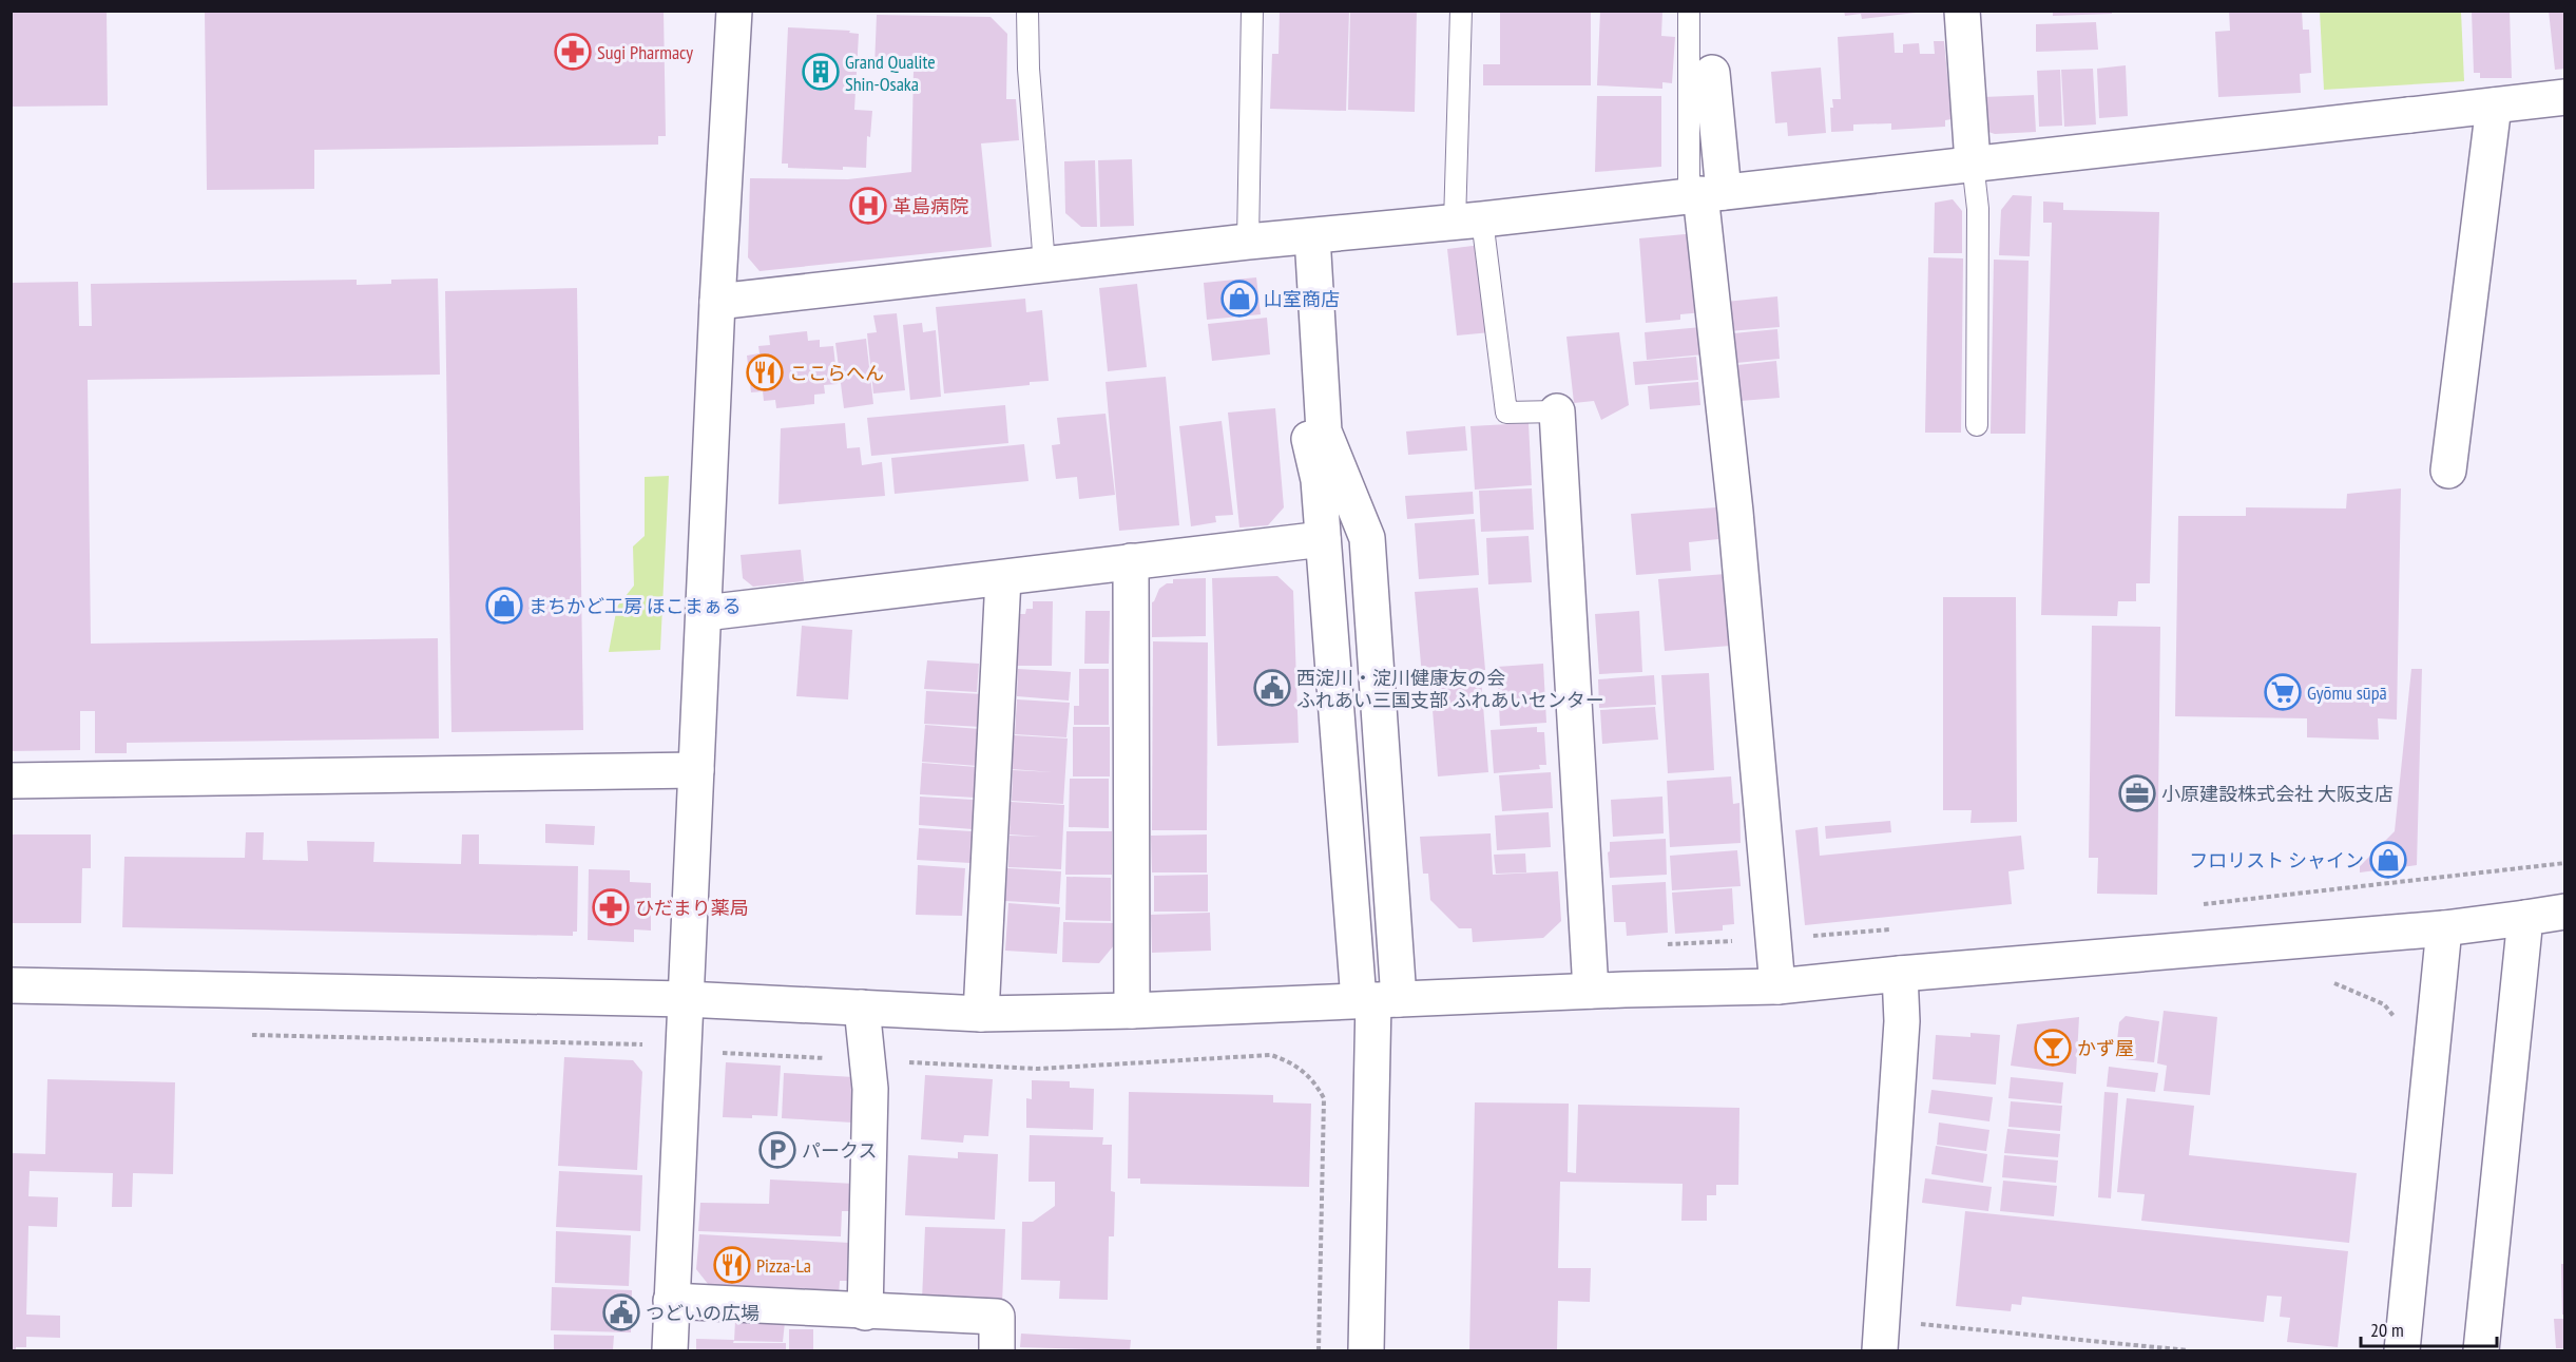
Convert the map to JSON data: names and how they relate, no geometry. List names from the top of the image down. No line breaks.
{"places":{"pharmacy":["Sugi Pharmacy","ひだまり薬局"],"building":["Grand Qualite Shin-Osaka"],"hospital":["革島病院"],"shop":["山室商店","まちかど工房 ほこまぁる","フロリスト シャイン"],"restaurant":["ここらへん","Pizza-La"],"public building":["西淀川・淀川健康友の会 ふれあい三国支部 ふれあいセンター","つどいの広場"],"supermarket":["Gyōmu sūpā"],"office":["小原建設株式会社 大阪支店"],"bar":["かず屋"],"parking":["パークス"]},"scale_bar":"20 m"}
